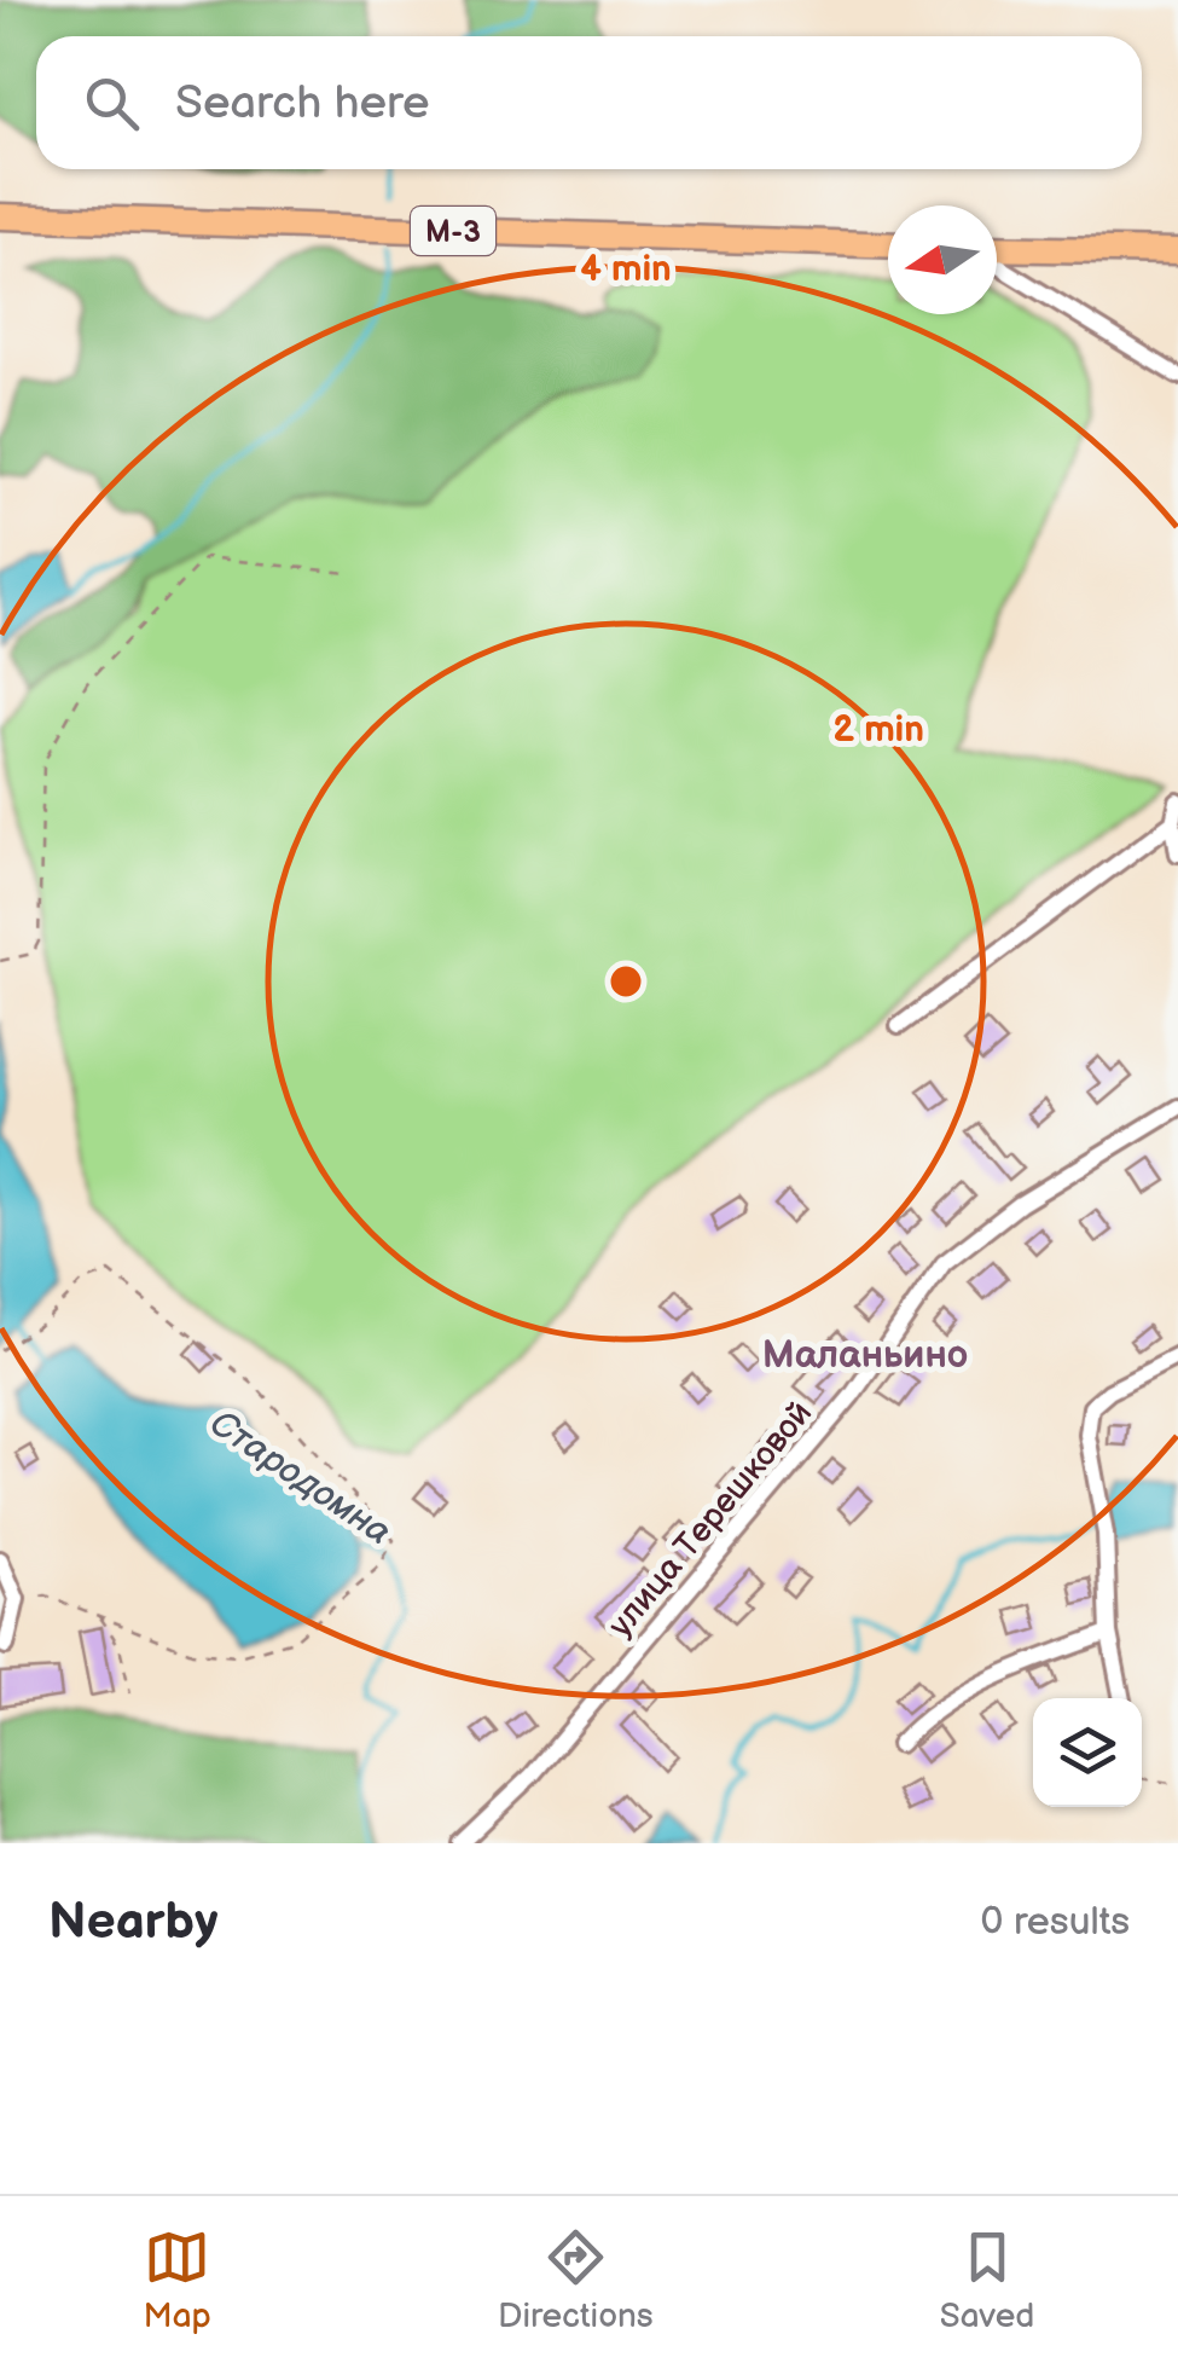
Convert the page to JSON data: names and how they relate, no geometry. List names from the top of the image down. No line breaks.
{"streets":{"highway":["М-3"],"street":["улица Терешковой"]},"districts":["Маланьино"],"water":["Стародомна"],"north":"left","page":{"search":"Search here","heading":["Nearby","0 results"],"nav":["Map","Directions","Saved"]},"rings":["4 min","2 min"]}
